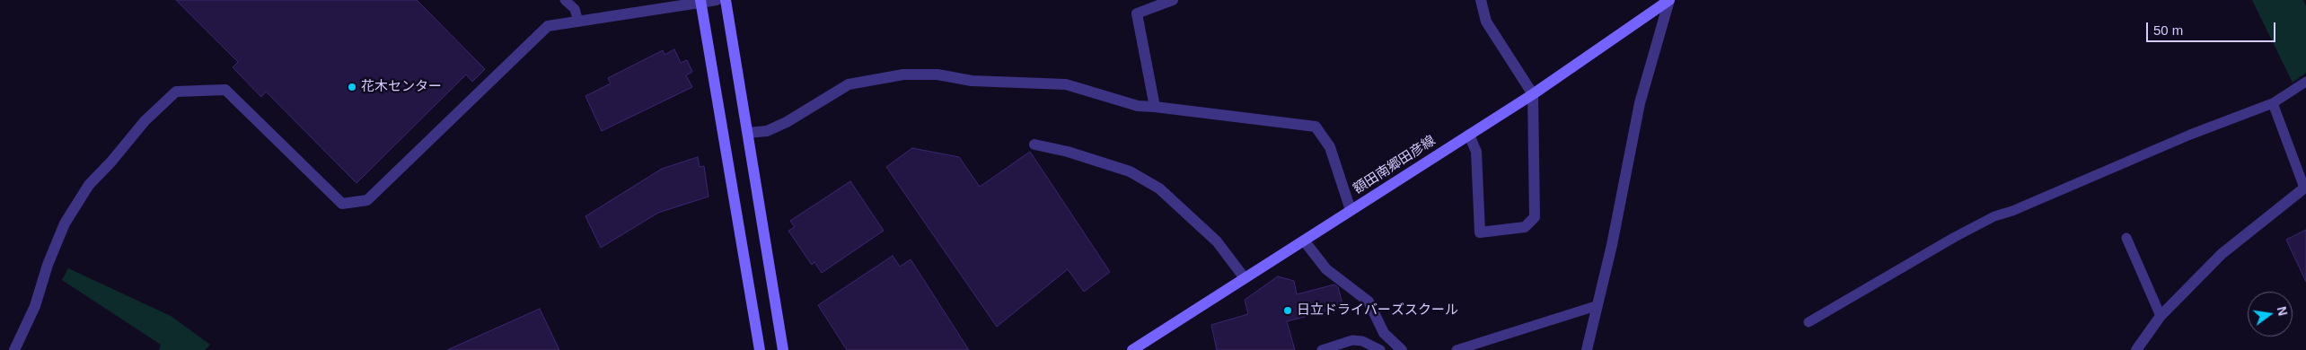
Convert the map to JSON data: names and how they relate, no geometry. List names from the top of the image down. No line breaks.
{"streets":{"street":["額田南郷田彦線"]},"places":["花木センター","日立ドライバーズスクール"],"scale_bar":"50 m","north":"right"}
